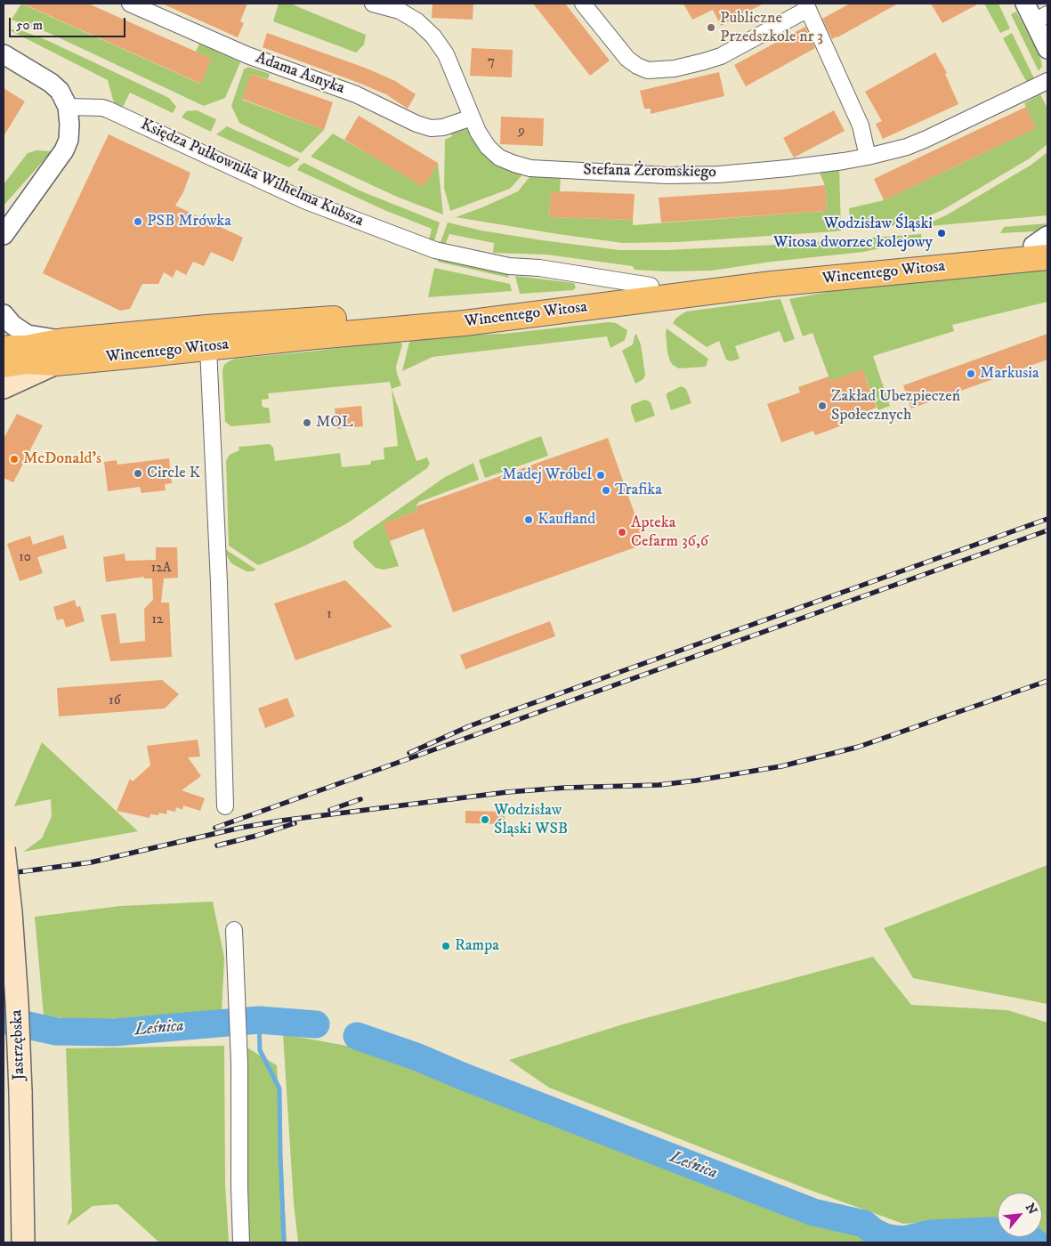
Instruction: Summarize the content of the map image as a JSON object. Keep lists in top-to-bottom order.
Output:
{
  "streets": {
    "main road": ["Wincentego Witosa", "Jastrzębska"],
    "street": ["Adama Asnyka", "Stefana Żeromskiego", "Księdza Pułkownika Wilhelma Kubsza"]
  },
  "crossings": [
    ["Adama Asnyka", "Stefana Żeromskiego"],
    ["Księdza Pułkownika Wilhelma Kubsza", "Wincentego Witosa"]
  ],
  "water": ["Leśnica"],
  "places": [
    "Publiczne Przedszkole nr 3",
    "PSB Mrówka",
    "Wodzisław Śląski Witosa dworzec kolejowy",
    "Markusia",
    "Zakład Ubezpieczeń Społecznych",
    "MOL",
    "McDonald's",
    "Circle K",
    "Madej Wróbel",
    "Trafika",
    "Kaufland",
    "Apteka Cefarm 36,6",
    "Wodzisław Śląski WSB",
    "Rampa"
  ],
  "house_numbers": [
    "7",
    "9",
    "10",
    "12A",
    "1",
    "12",
    "16"
  ],
  "scale_bar": "50 m",
  "north": "top right"
}
